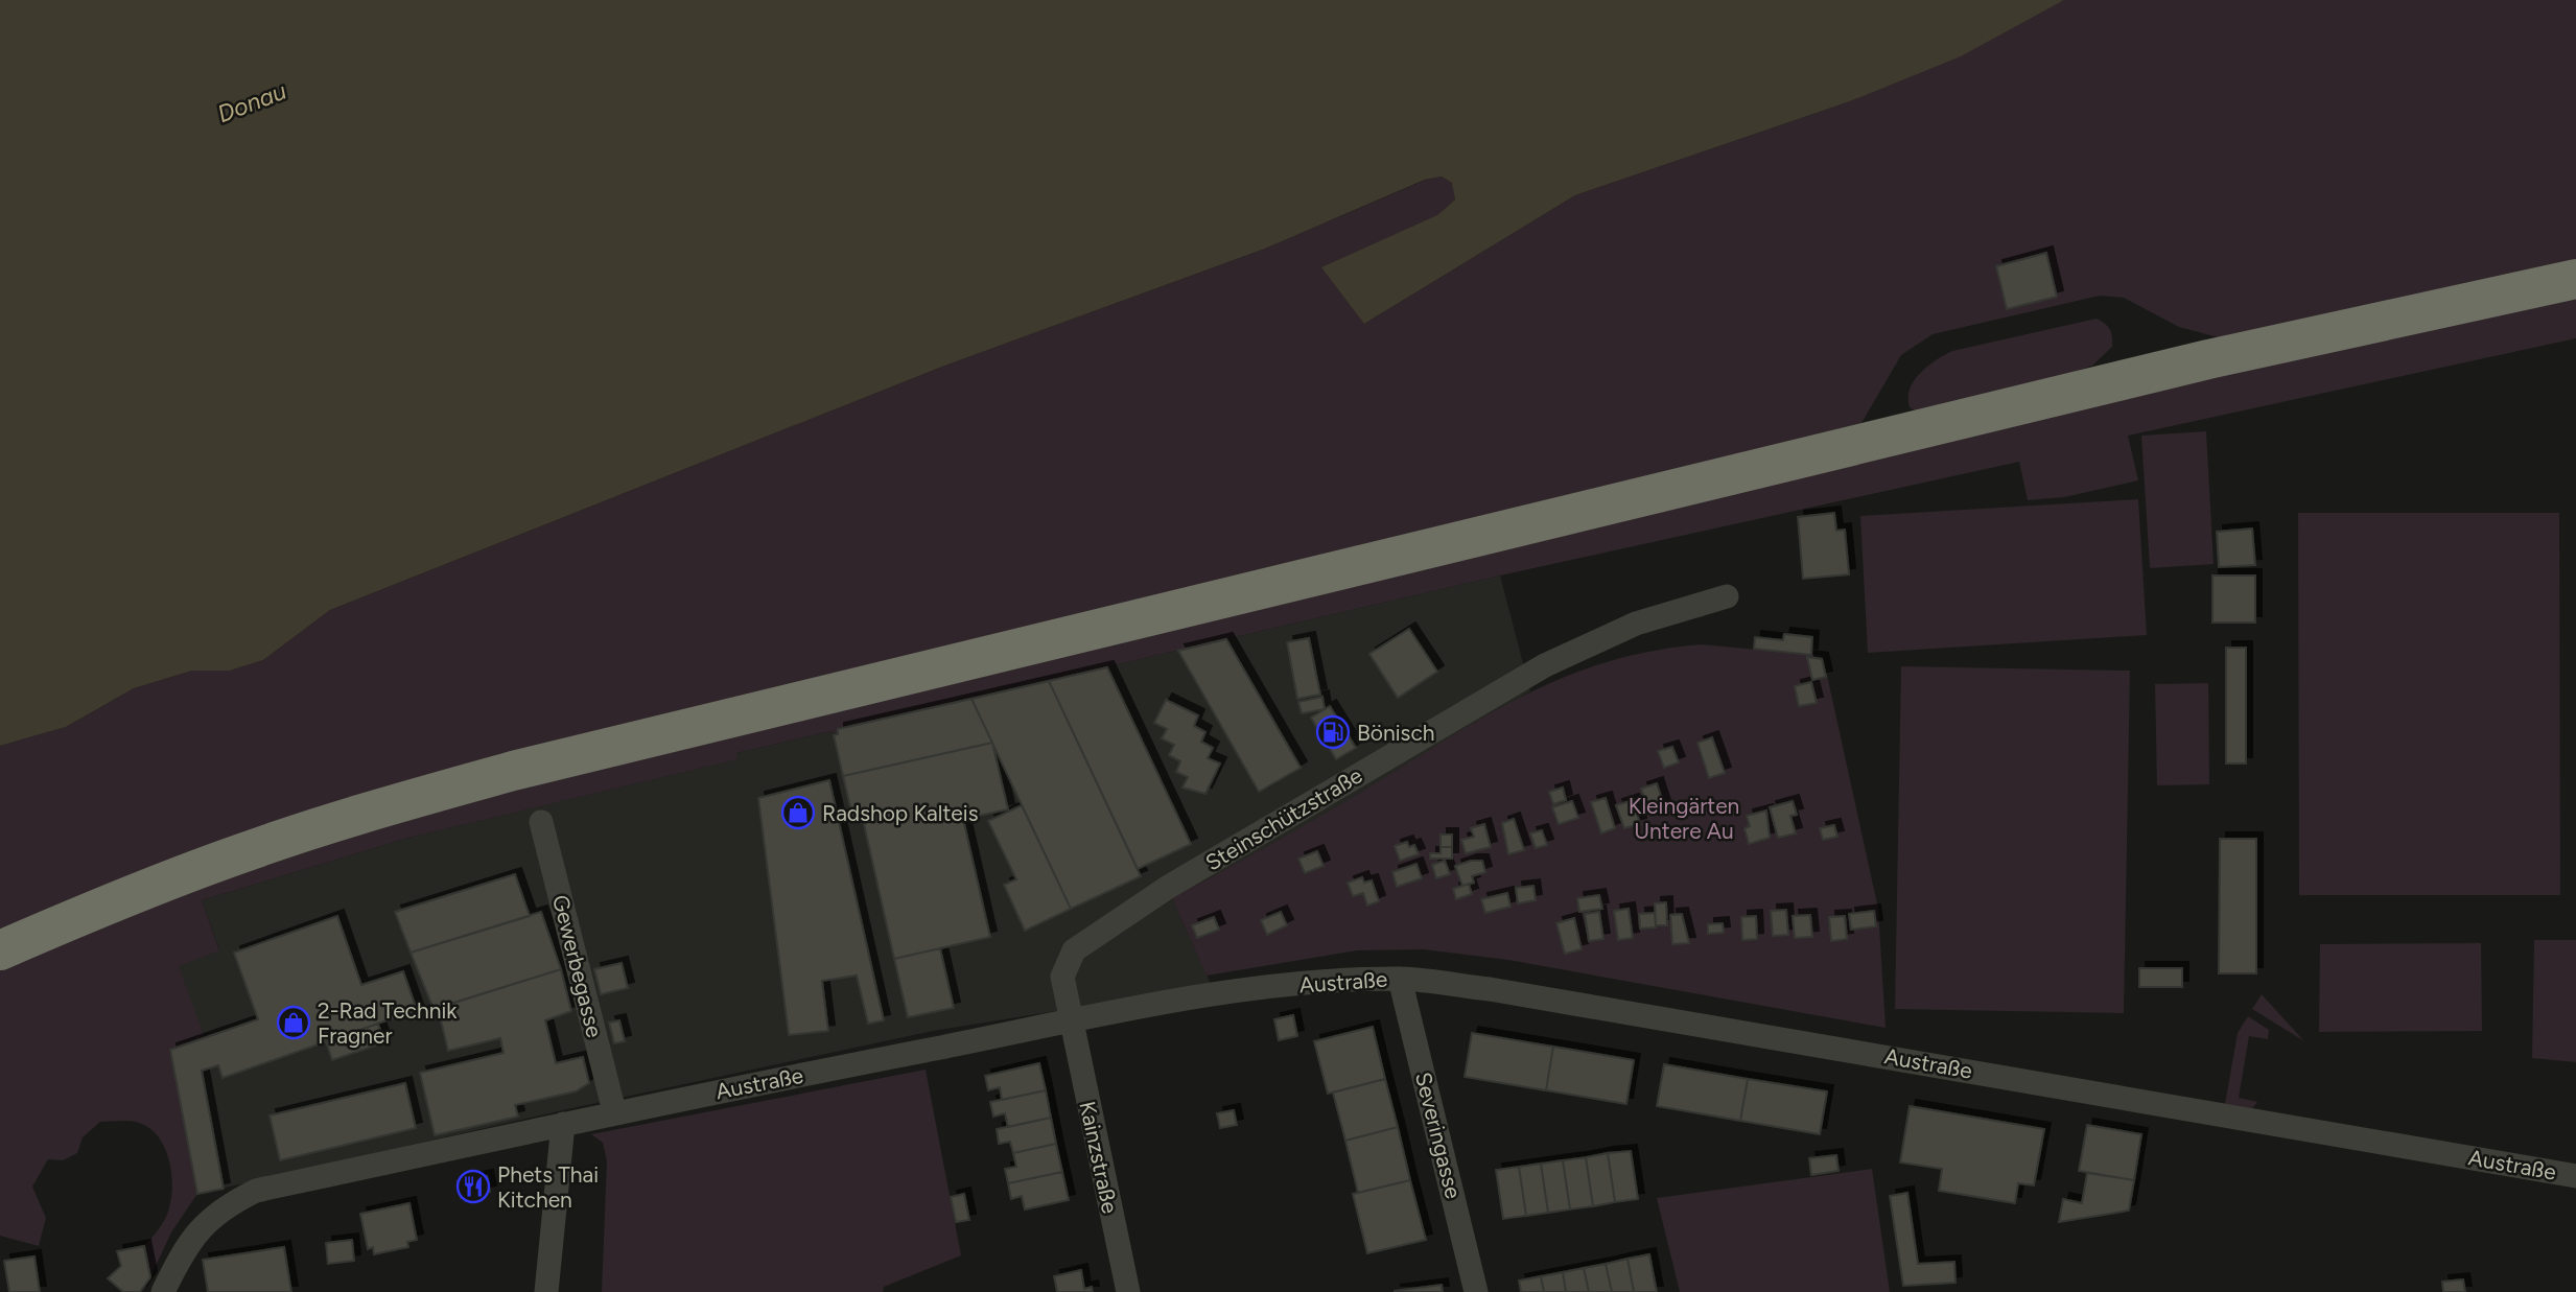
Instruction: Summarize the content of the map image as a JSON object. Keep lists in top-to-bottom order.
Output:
{
  "streets": {
    "street": [
      "Steinschützstraße",
      "Gewerbegasse",
      "Austraße",
      "Severingasse",
      "Kainzstraße"
    ]
  },
  "crossings": [
    ["Steinschützstraße", "Austraße"],
    ["Steinschützstraße", "Kainzstraße"],
    ["Gewerbegasse", "Austraße"],
    ["Austraße", "Severingasse"],
    ["Austraße", "Kainzstraße"]
  ],
  "water": ["Donau"],
  "parks": ["Kleingärten Untere Au"],
  "places": {
    "fuel station": ["Bönisch"],
    "shop": ["Radshop Kalteis", "2-Rad Technik Fragner"],
    "restaurant": ["Phets Thai Kitchen"]
  }
}
